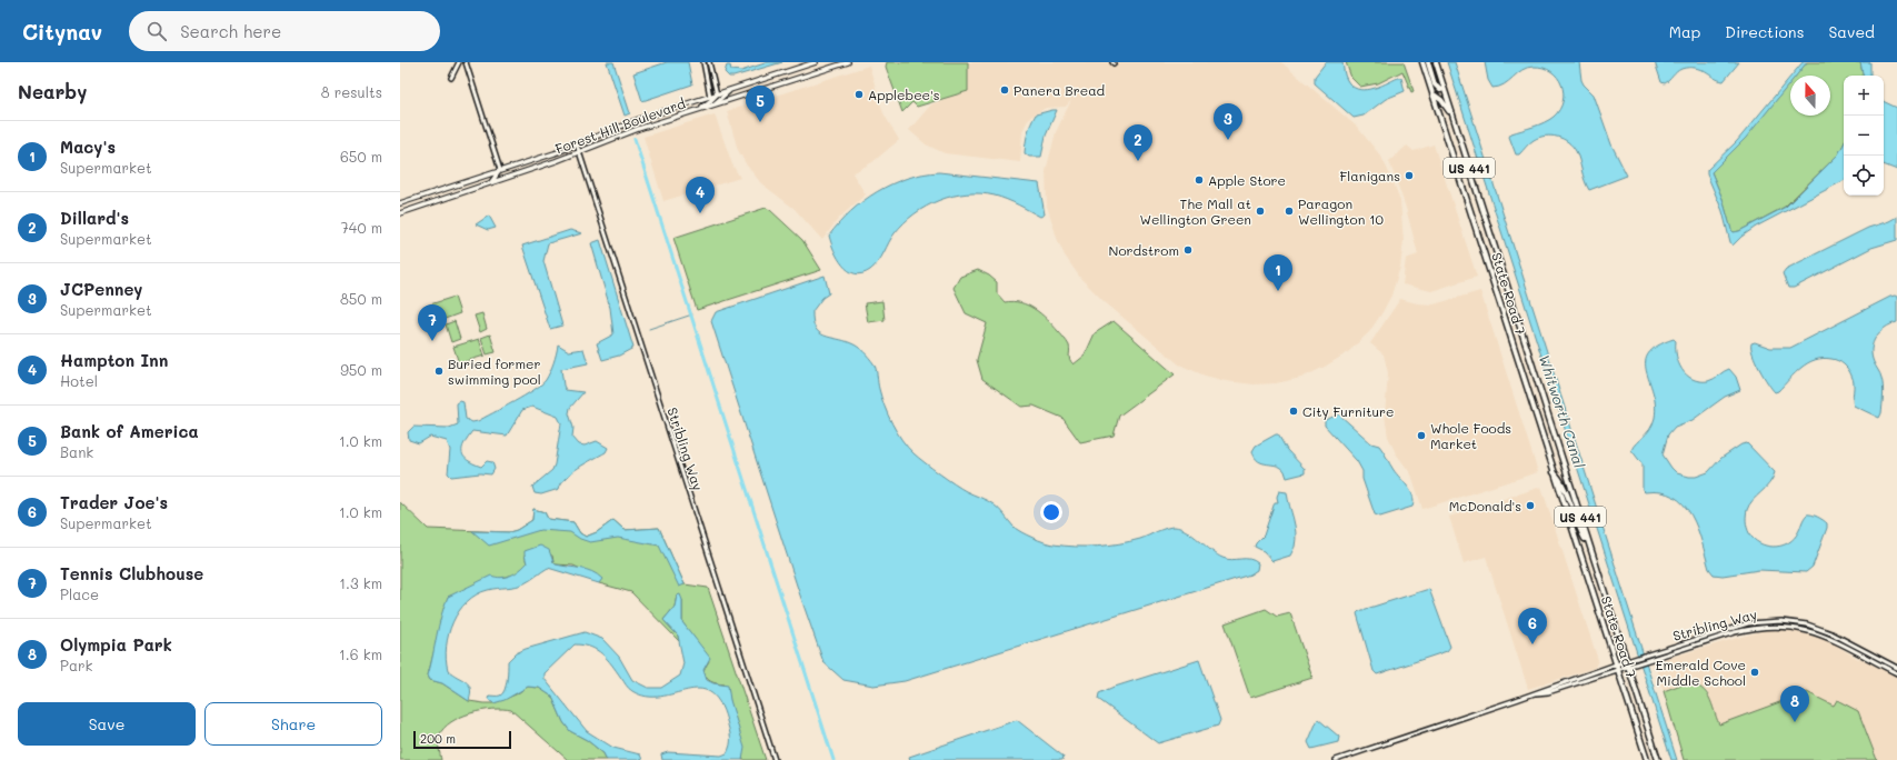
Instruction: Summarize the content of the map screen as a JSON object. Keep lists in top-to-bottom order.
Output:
{
  "streets": {
    "main road": ["Forest Hill Boulevard", "US 441", "State Road 7"],
    "street": ["Stribling Way"]
  },
  "crossings": [
    ["Forest Hill Boulevard", "Stribling Way"],
    ["State Road 7", "Stribling Way"]
  ],
  "water": ["Whitworth Canal"],
  "places": [
    "Panera Bread",
    "Applebee's",
    "Flanigans",
    "Apple Store",
    "The Mall at Wellington Green",
    "Paragon Wellington 10",
    "Nordstrom",
    "Buried former swimming pool",
    "City Furniture",
    "Whole Foods Market",
    "McDonald's",
    "Emerald Cove Middle School"
  ],
  "scale_bar": "200 m",
  "north": "top",
  "page": {
    "header": "Citynav",
    "search": "Search here",
    "nav": ["Map", "Directions", "Saved"],
    "heading": ["Nearby", "8 results"],
    "map_buttons": ["+", "−"],
    "pins": [
      "5",
      "3",
      "2",
      "4",
      "1",
      "7",
      "6",
      "8"
    ],
    "list": [
      {
        "mark": "1",
        "name": "Macy's",
        "note": "Supermarket",
        "value": "650 m"
      },
      {
        "mark": "2",
        "name": "Dillard's",
        "note": "Supermarket",
        "value": "740 m"
      },
      {
        "mark": "3",
        "name": "JCPenney",
        "note": "Supermarket",
        "value": "850 m"
      },
      {
        "mark": "4",
        "name": "Hampton Inn",
        "note": "Hotel",
        "value": "950 m"
      },
      {
        "mark": "5",
        "name": "Bank of America",
        "note": "Bank",
        "value": "1.0 km"
      },
      {
        "mark": "6",
        "name": "Trader Joe's",
        "note": "Supermarket",
        "value": "1.0 km"
      },
      {
        "mark": "7",
        "name": "Tennis Clubhouse",
        "note": "Place",
        "value": "1.3 km"
      },
      {
        "mark": "8",
        "name": "Olympia Park",
        "note": "Park",
        "value": "1.6 km"
      }
    ],
    "buttons": ["Save", "Share"],
    "scale": "200 m"
  }
}
